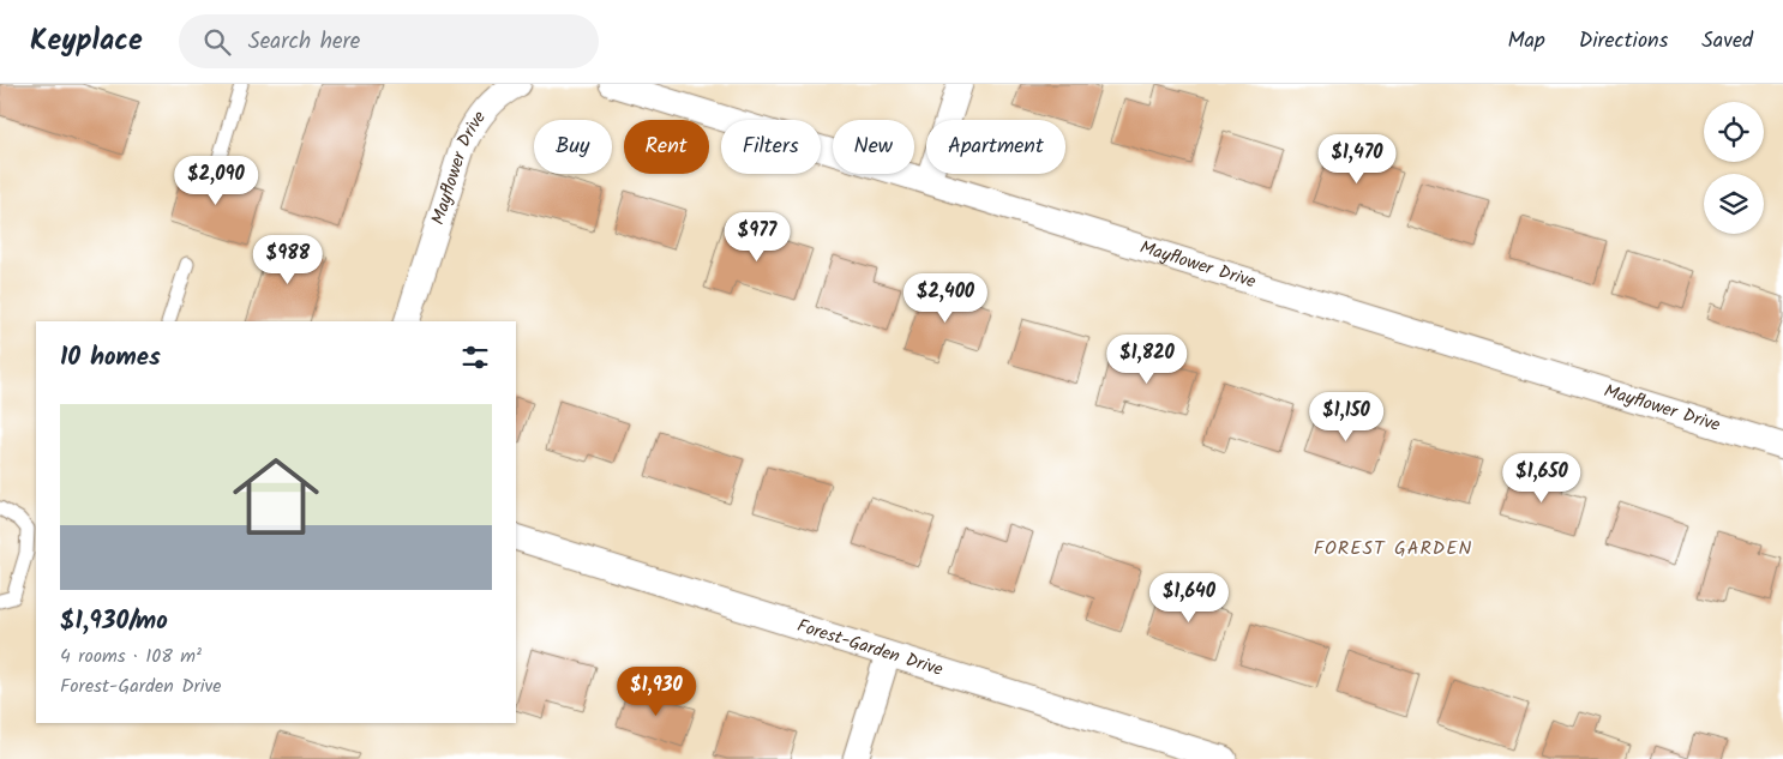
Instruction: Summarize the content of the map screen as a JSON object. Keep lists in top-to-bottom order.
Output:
{
  "streets": {
    "street": ["Mayflower Drive", "Forest-Garden Drive"]
  },
  "districts": ["FOREST GARDEN"],
  "page": {
    "header": "Keyplace",
    "search": "Search here",
    "nav": ["Map", "Directions", "Saved"],
    "chip": [
      "Buy",
      "Rent",
      "Filters",
      "New",
      "Apartment"
    ],
    "price": [
      "$1,470",
      "$2,090",
      "$977",
      "$988",
      "$2,400",
      "$1,820",
      "$1,150",
      "$1,650",
      "$1,640",
      "$1,930"
    ],
    "heading": "10 homes",
    "list": [
      {
        "name": "$1,930/mo",
        "note": "4 rooms · 108 m² · Forest-Garden Drive"
      }
    ]
  }
}
